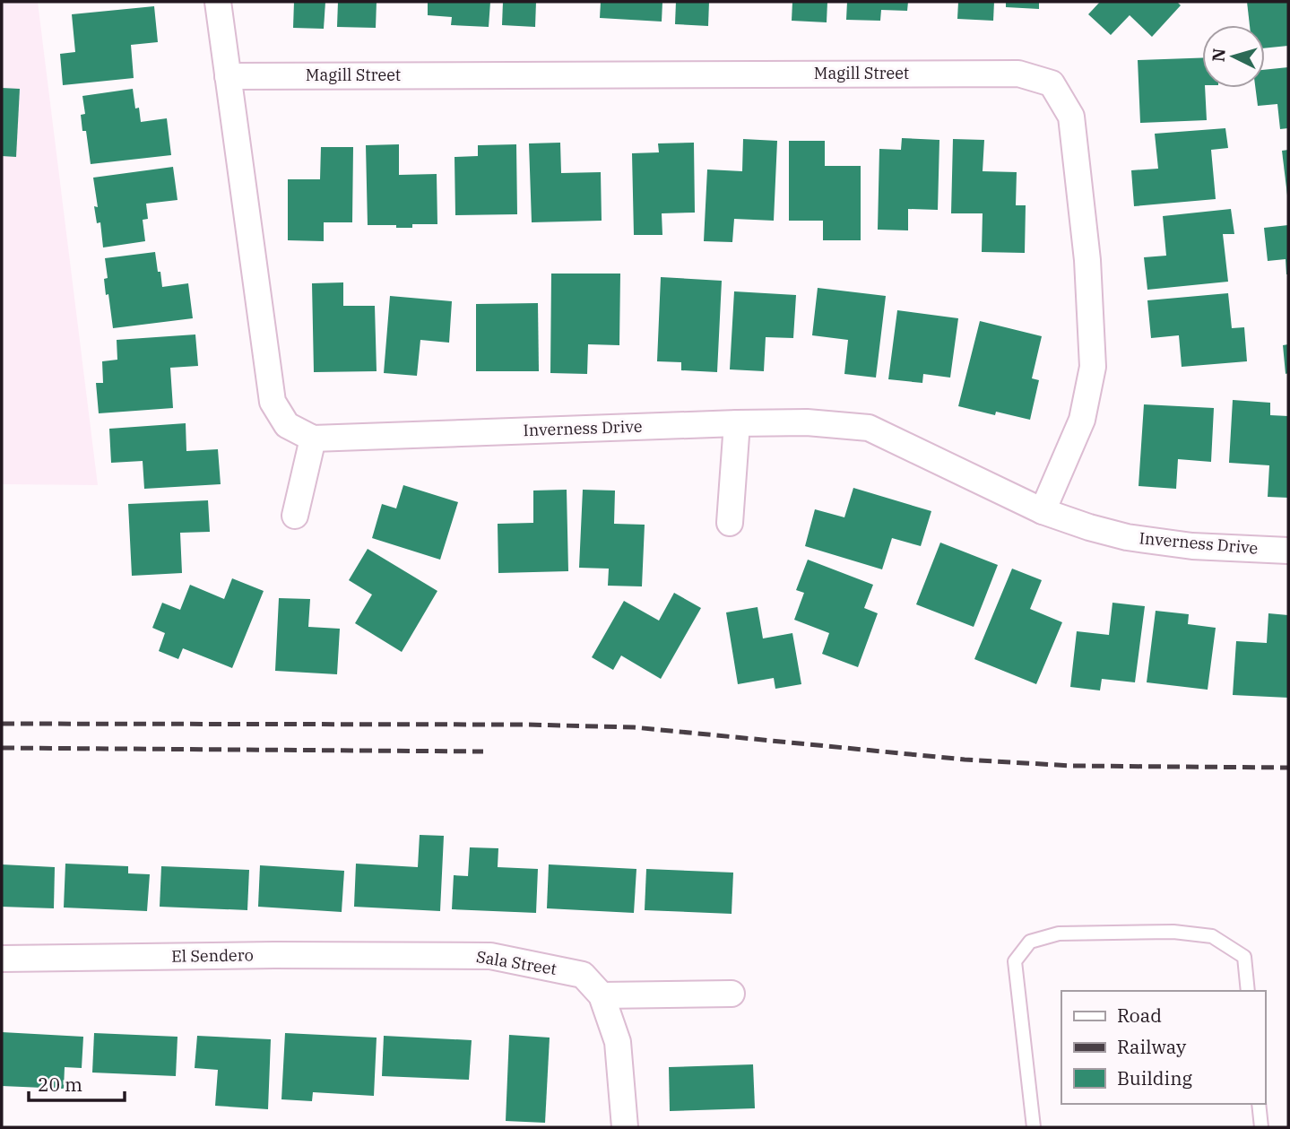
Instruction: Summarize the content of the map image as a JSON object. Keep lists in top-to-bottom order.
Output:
{
  "streets": {
    "street": [
      "Magill Street",
      "Inverness Drive",
      "El Sendero",
      "Sala Street"
    ]
  },
  "crossings": [
    ["Magill Street", "Inverness Drive"],
    ["El Sendero", "Sala Street"]
  ],
  "legend": ["Road", "Railway", "Building"],
  "scale_bar": "20 m",
  "north": "left"
}
